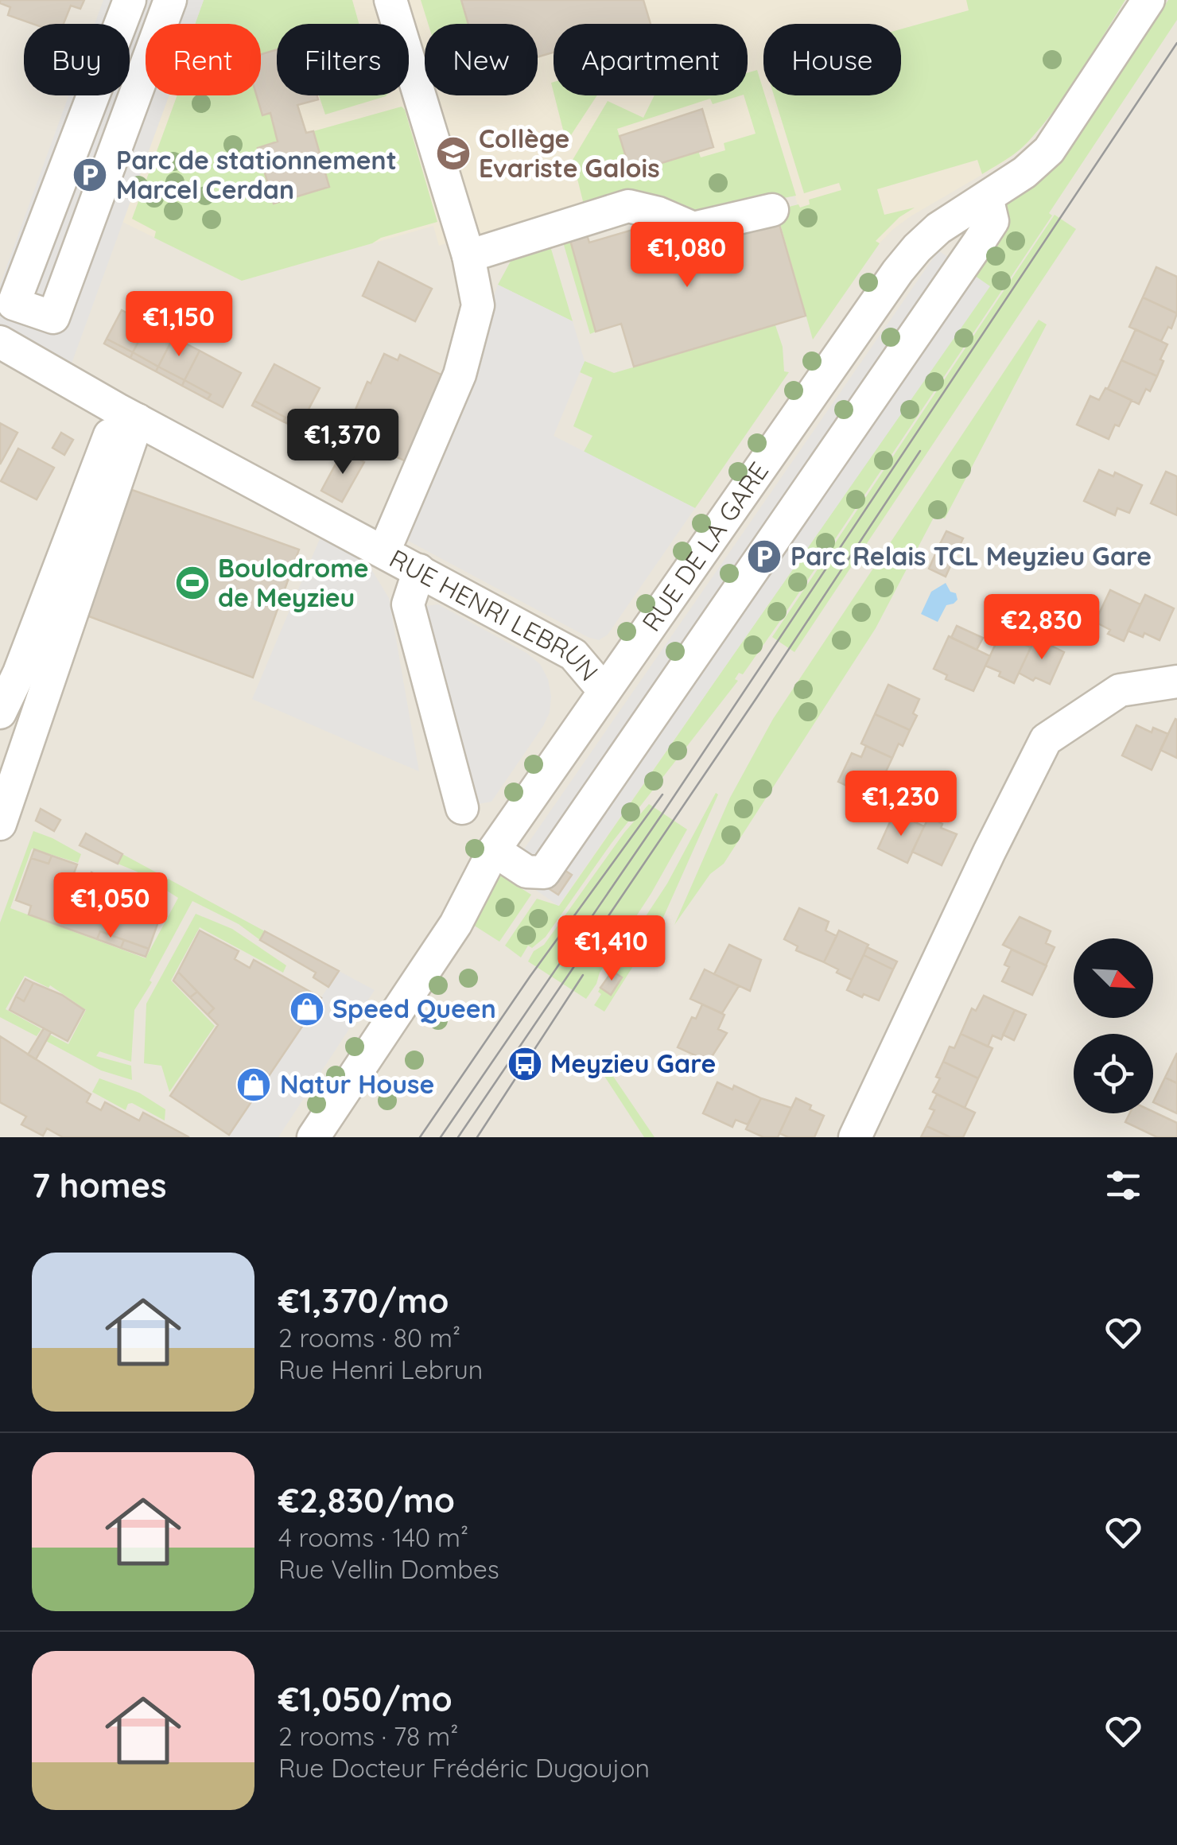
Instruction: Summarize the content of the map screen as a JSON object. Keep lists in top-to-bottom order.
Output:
{
  "streets": {
    "street": ["RUE DE LA GARE", "RUE HENRI LEBRUN"]
  },
  "crossings": [
    ["RUE DE LA GARE", "RUE HENRI LEBRUN"]
  ],
  "places": {
    "school or university": ["Collège Evariste Galois"],
    "parking": ["Parc de stationnement Marcel Cerdan", "Parc Relais TCL Meyzieu Gare"],
    "sports": ["Boulodrome de Meyzieu"],
    "shop": ["Speed Queen", "Natur House"],
    "bus stop": ["Meyzieu Gare"]
  },
  "north": "bottom right",
  "page": {
    "chip": [
      "Buy",
      "Rent",
      "Filters",
      "New",
      "Apartment",
      "House"
    ],
    "price": [
      "€1,080",
      "€1,150",
      "€1,370",
      "€2,830",
      "€1,230",
      "€1,050",
      "€1,410"
    ],
    "heading": "7 homes",
    "list": [
      {
        "name": "€1,370/mo",
        "note": "2 rooms · 80 m² · Rue Henri Lebrun"
      },
      {
        "name": "€2,830/mo",
        "note": "4 rooms · 140 m² · Rue Vellin Dombes"
      },
      {
        "name": "€1,050/mo",
        "note": "2 rooms · 78 m² · Rue Docteur Frédéric Dugoujon"
      }
    ]
  }
}
